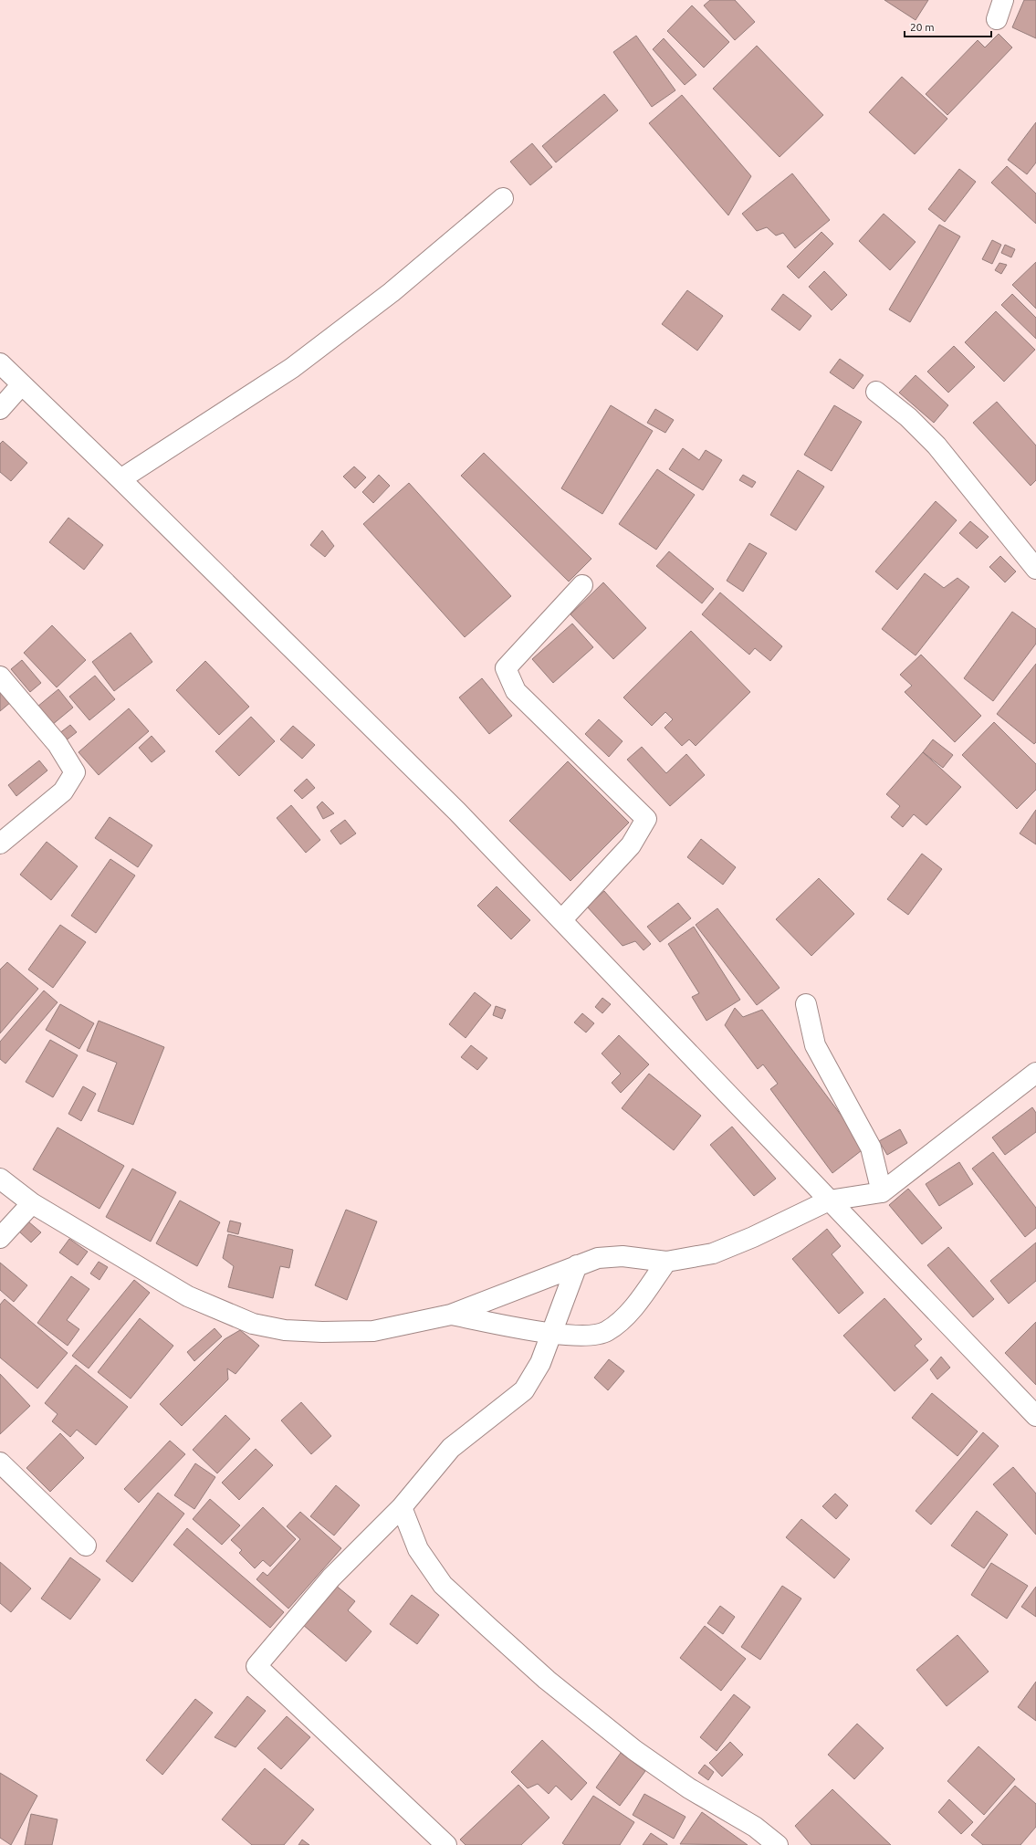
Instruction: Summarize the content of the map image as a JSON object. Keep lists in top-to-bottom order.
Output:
{
  "scale_bar": "20 m"
}
